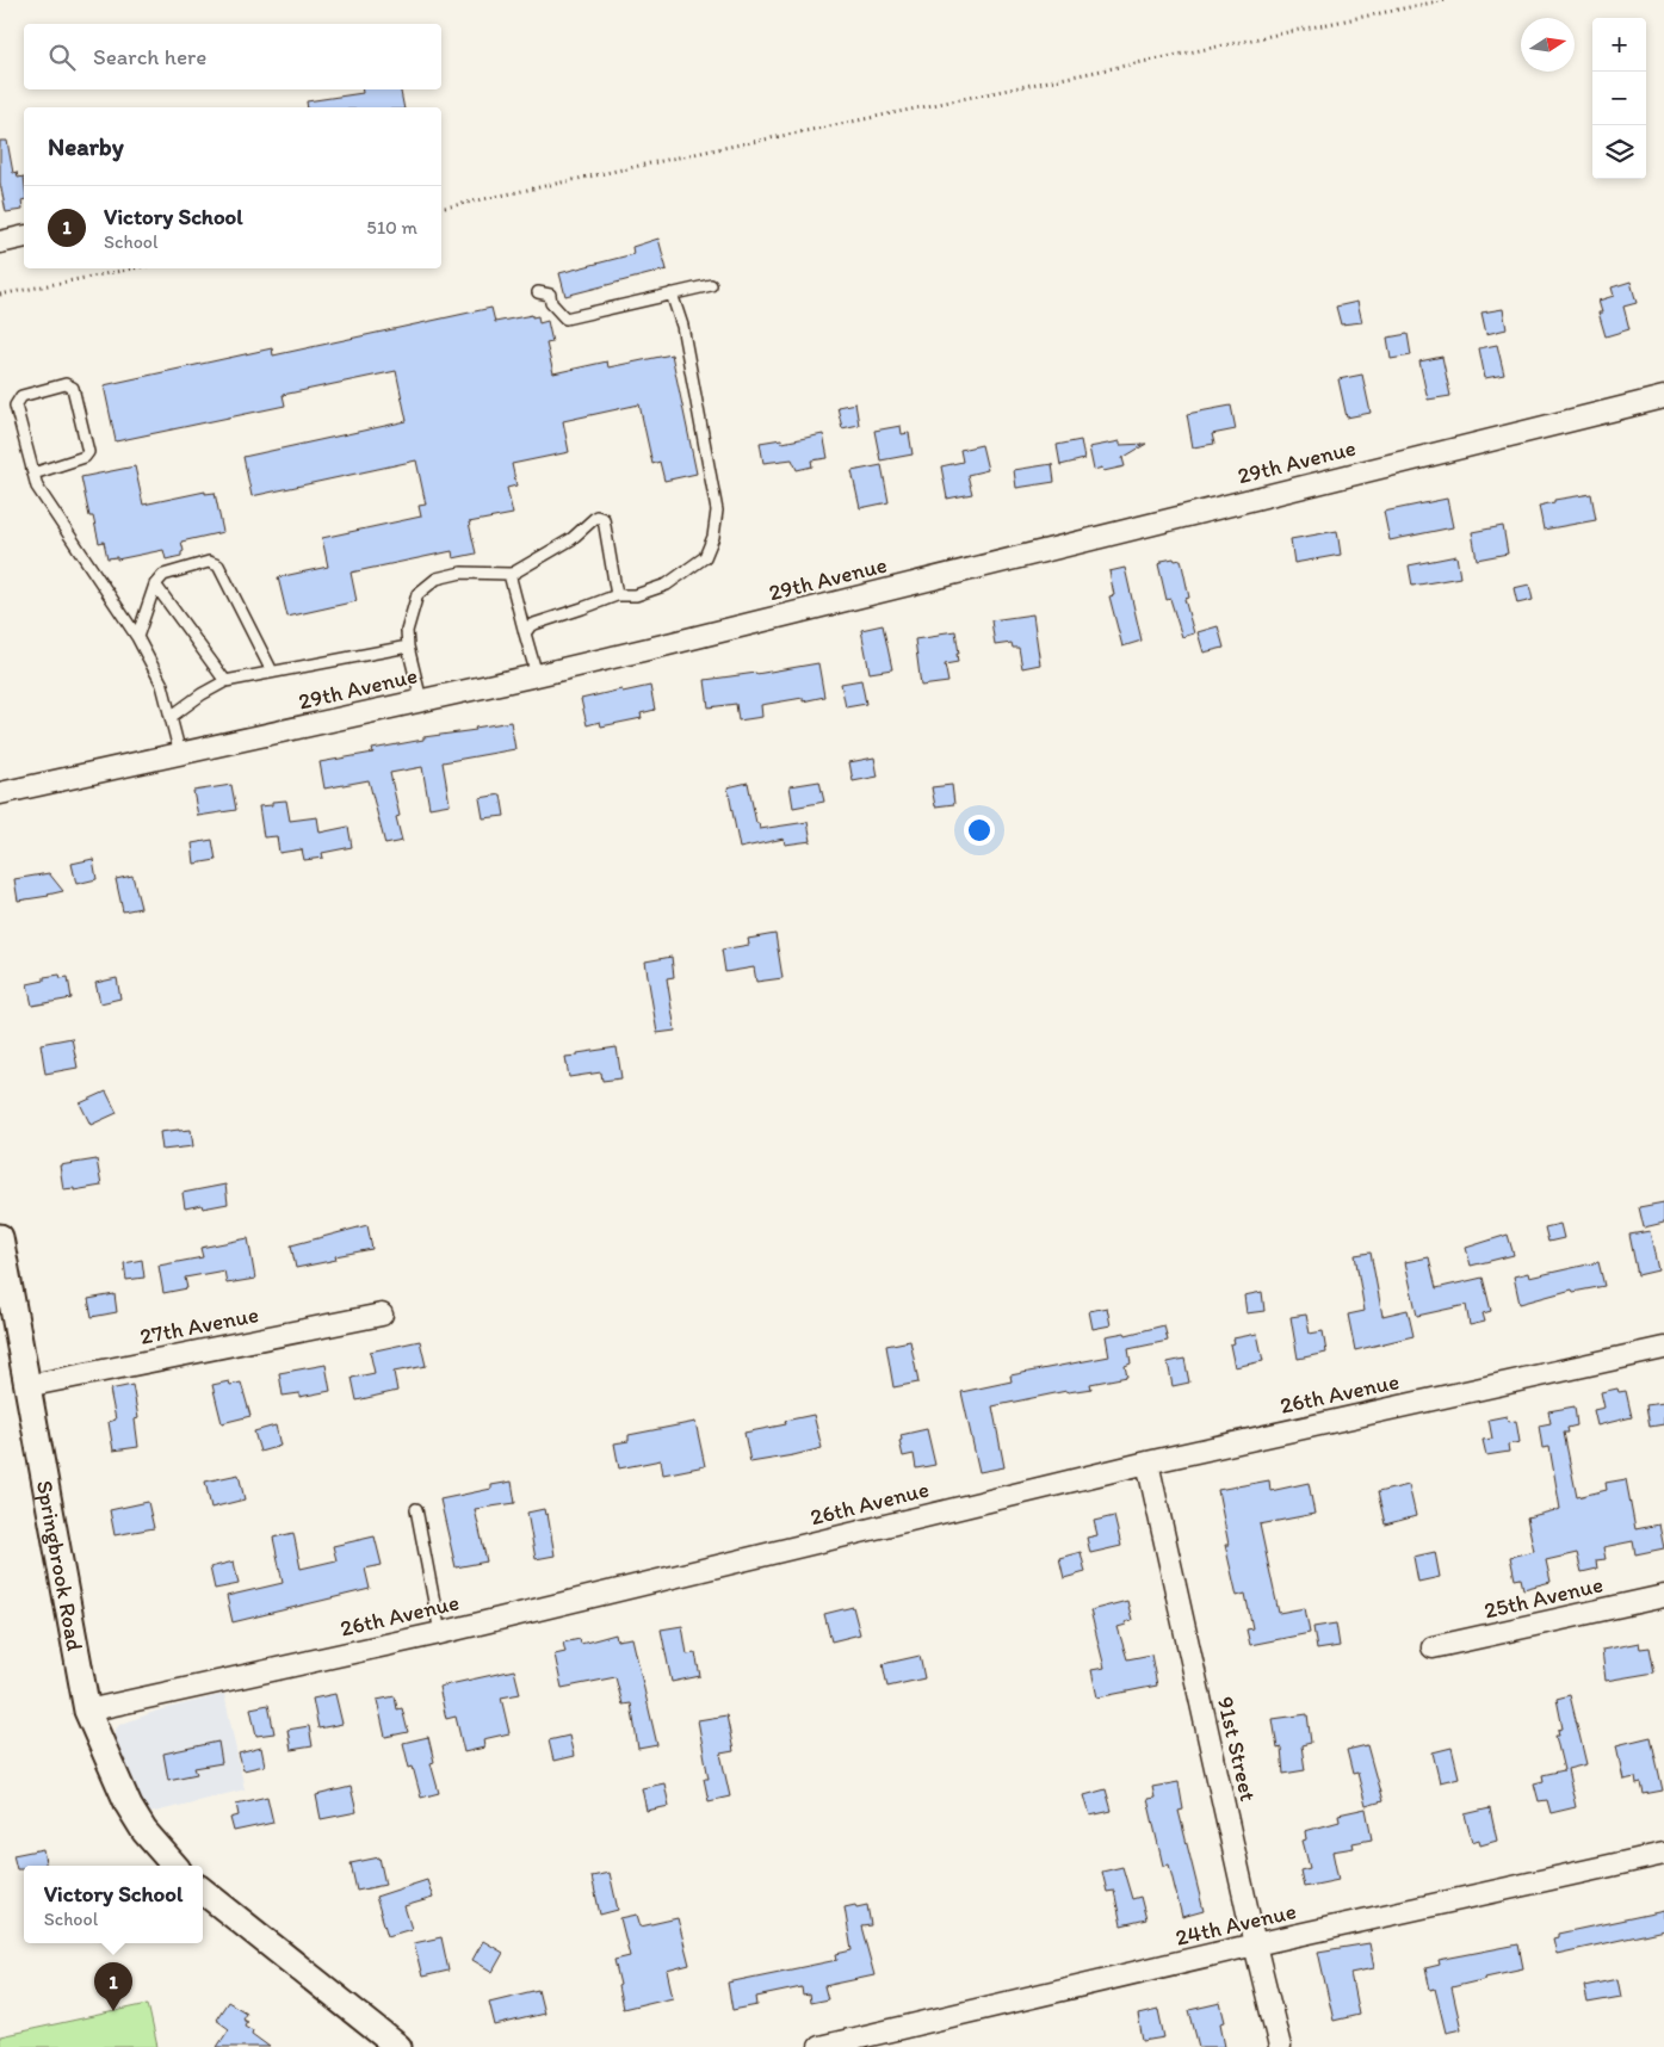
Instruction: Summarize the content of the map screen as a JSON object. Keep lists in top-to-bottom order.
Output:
{
  "streets": {
    "street": [
      "29th Avenue",
      "27th Avenue",
      "26th Avenue",
      "Springbrook Road",
      "25th Avenue",
      "91st Street",
      "24th Avenue"
    ]
  },
  "crossings": [
    ["27th Avenue", "Springbrook Road"],
    ["26th Avenue", "Springbrook Road"],
    ["26th Avenue", "91st Street"],
    ["91st Street", "24th Avenue"]
  ],
  "north": "right",
  "page": {
    "map_buttons": ["+", "−"],
    "search": "Search here",
    "heading": "Nearby",
    "list": [
      {
        "mark": "1",
        "name": "Victory School",
        "note": "School",
        "value": "510 m"
      }
    ],
    "popup": ["Victory School", "School"],
    "pins": "1"
  }
}
